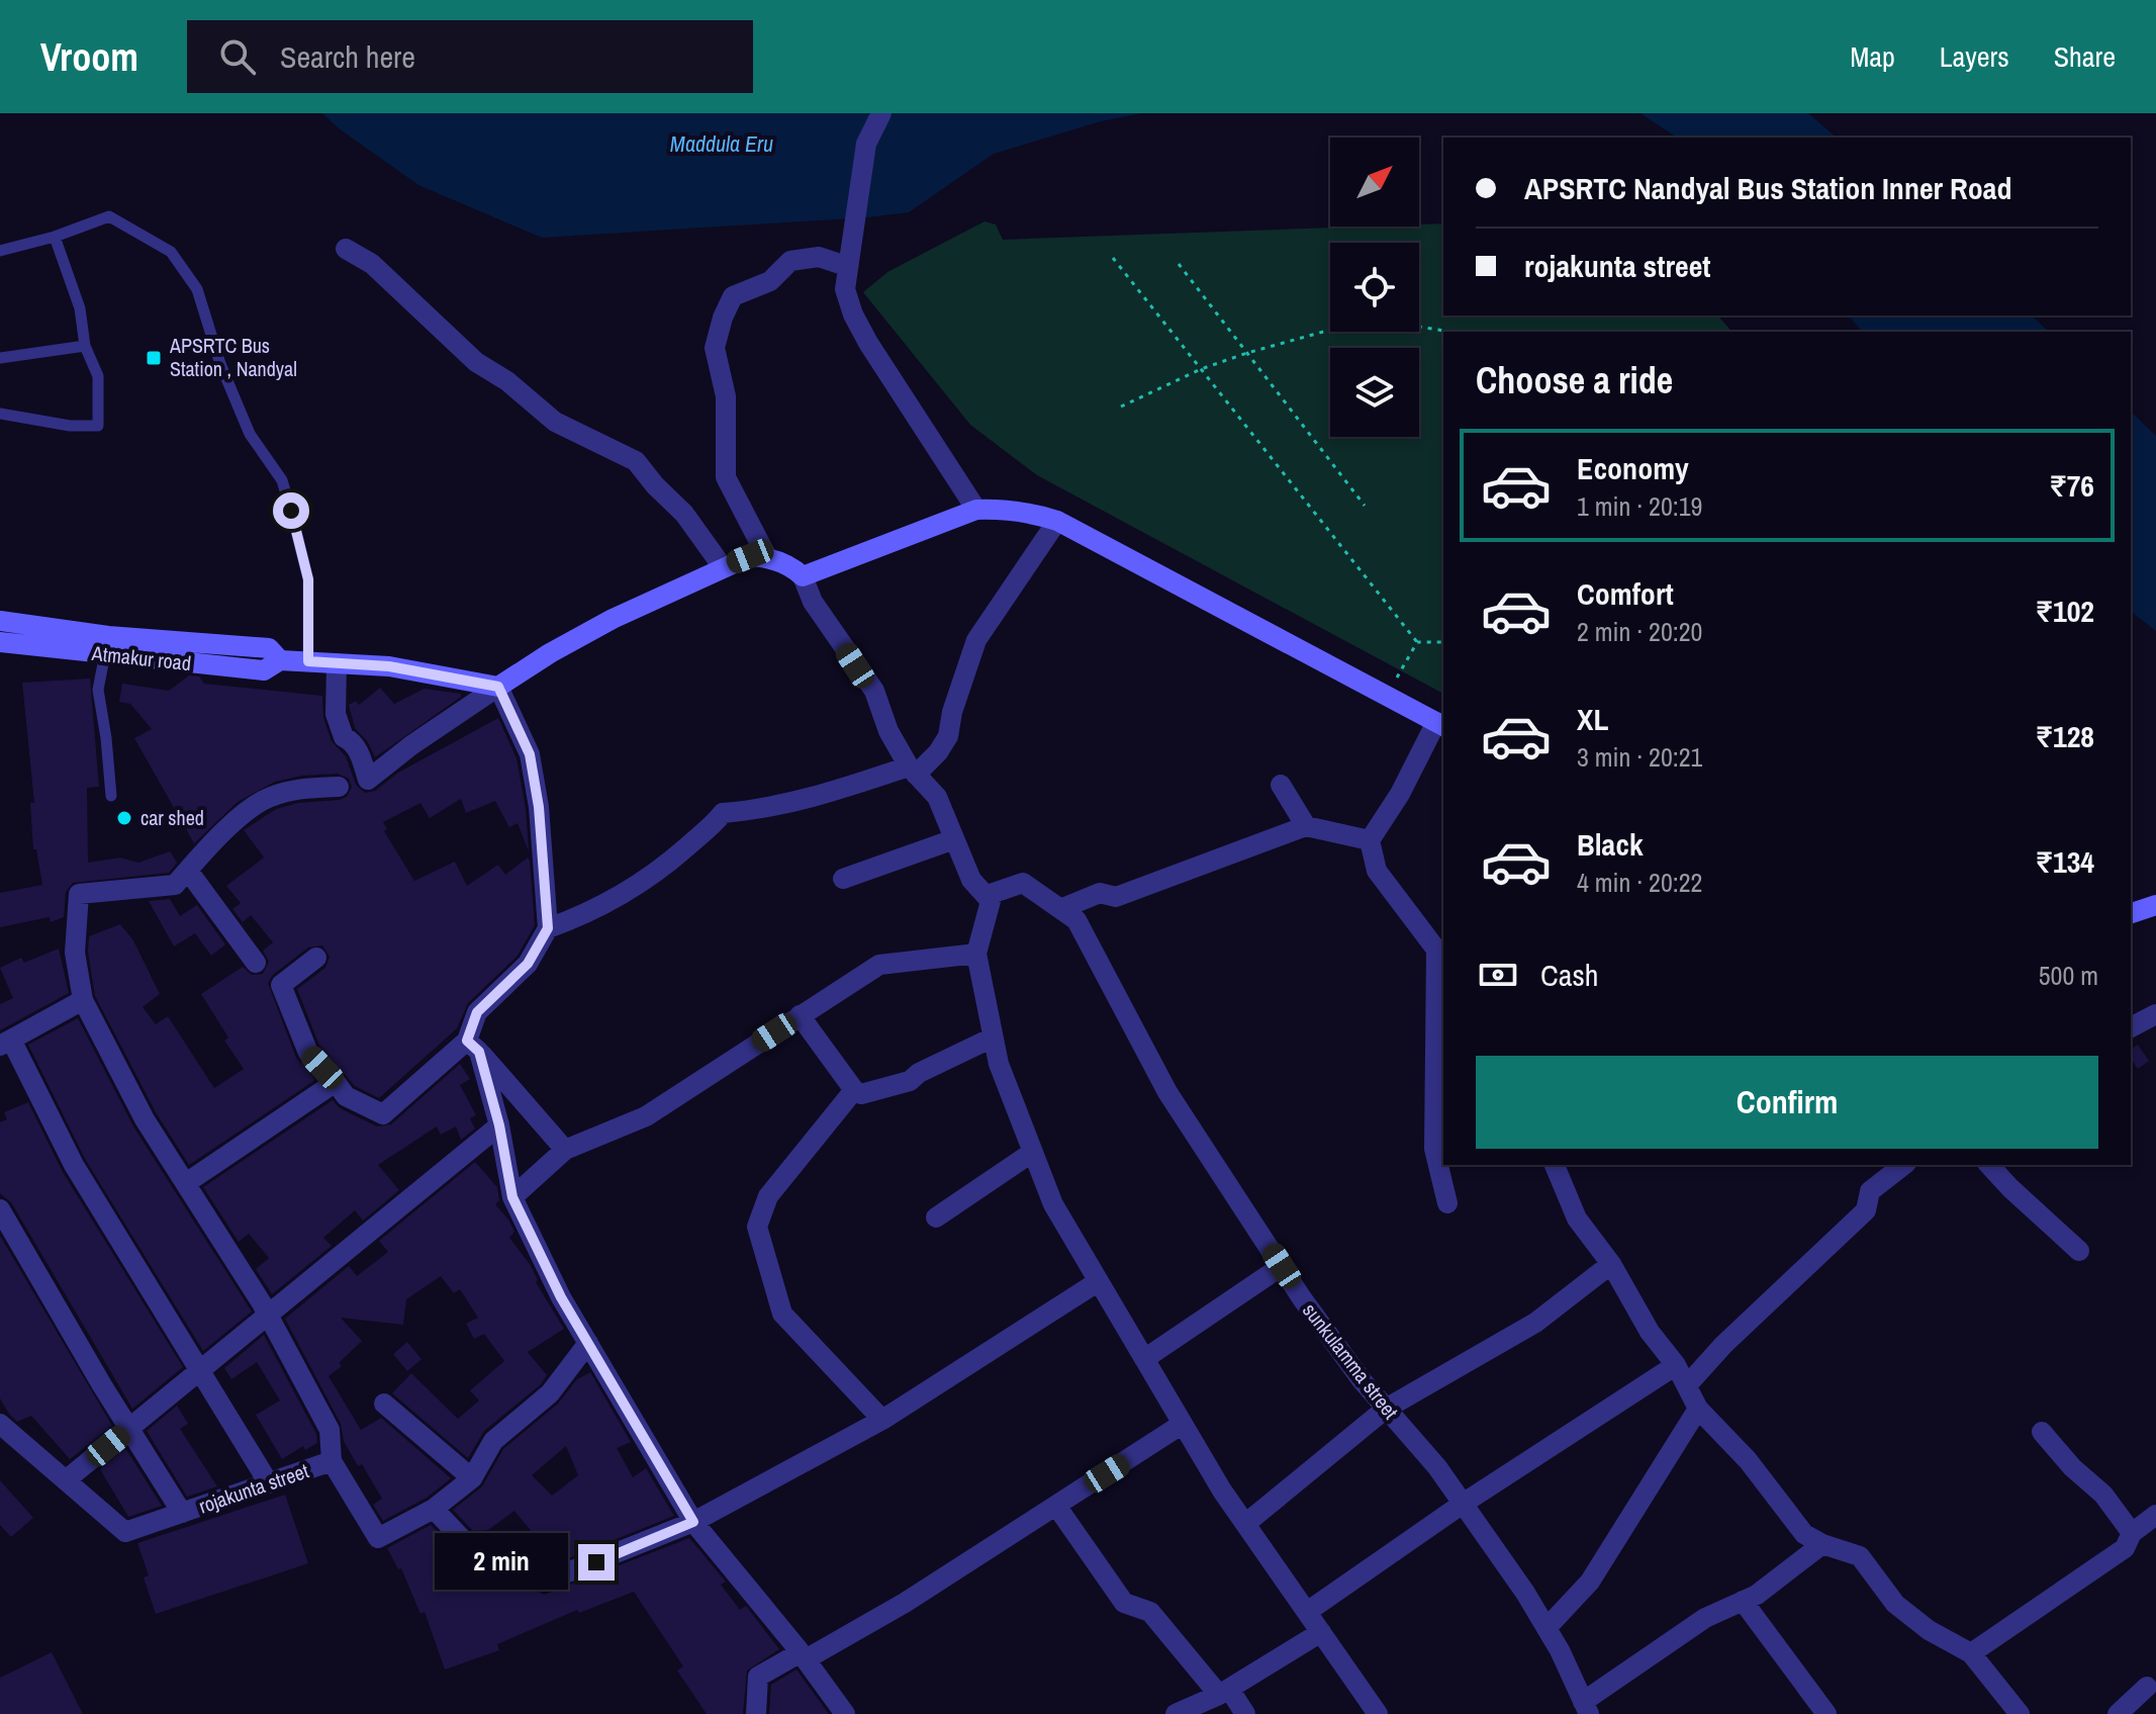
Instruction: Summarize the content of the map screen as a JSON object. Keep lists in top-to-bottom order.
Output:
{
  "streets": {
    "main road": ["Atmakur road"],
    "street": ["sunkulamma street", "rojakunta street"]
  },
  "water": ["Maddula Eru"],
  "places": {
    "transit": ["APSRTC Bus Station , Nandyal"],
    "other": ["car shed"]
  },
  "north": "top right",
  "page": {
    "header": "Vroom",
    "search": "Search here",
    "nav": ["Map", "Layers", "Share"],
    "banner": ["APSRTC Nandyal Bus Station Inner Road", "rojakunta street"],
    "heading": "Choose a ride",
    "list": [
      {
        "name": "Economy",
        "note": "1 min · 20:19",
        "value": "₹76"
      },
      {
        "name": "Comfort",
        "note": "2 min · 20:20",
        "value": "₹102"
      },
      {
        "name": "XL",
        "note": "3 min · 20:21",
        "value": "₹128"
      },
      {
        "name": "Black",
        "note": "4 min · 20:22",
        "value": "₹134"
      }
    ],
    "pay": ["Cash", "500 m"],
    "buttons": "Confirm",
    "bubble": "2 min"
  }
}
